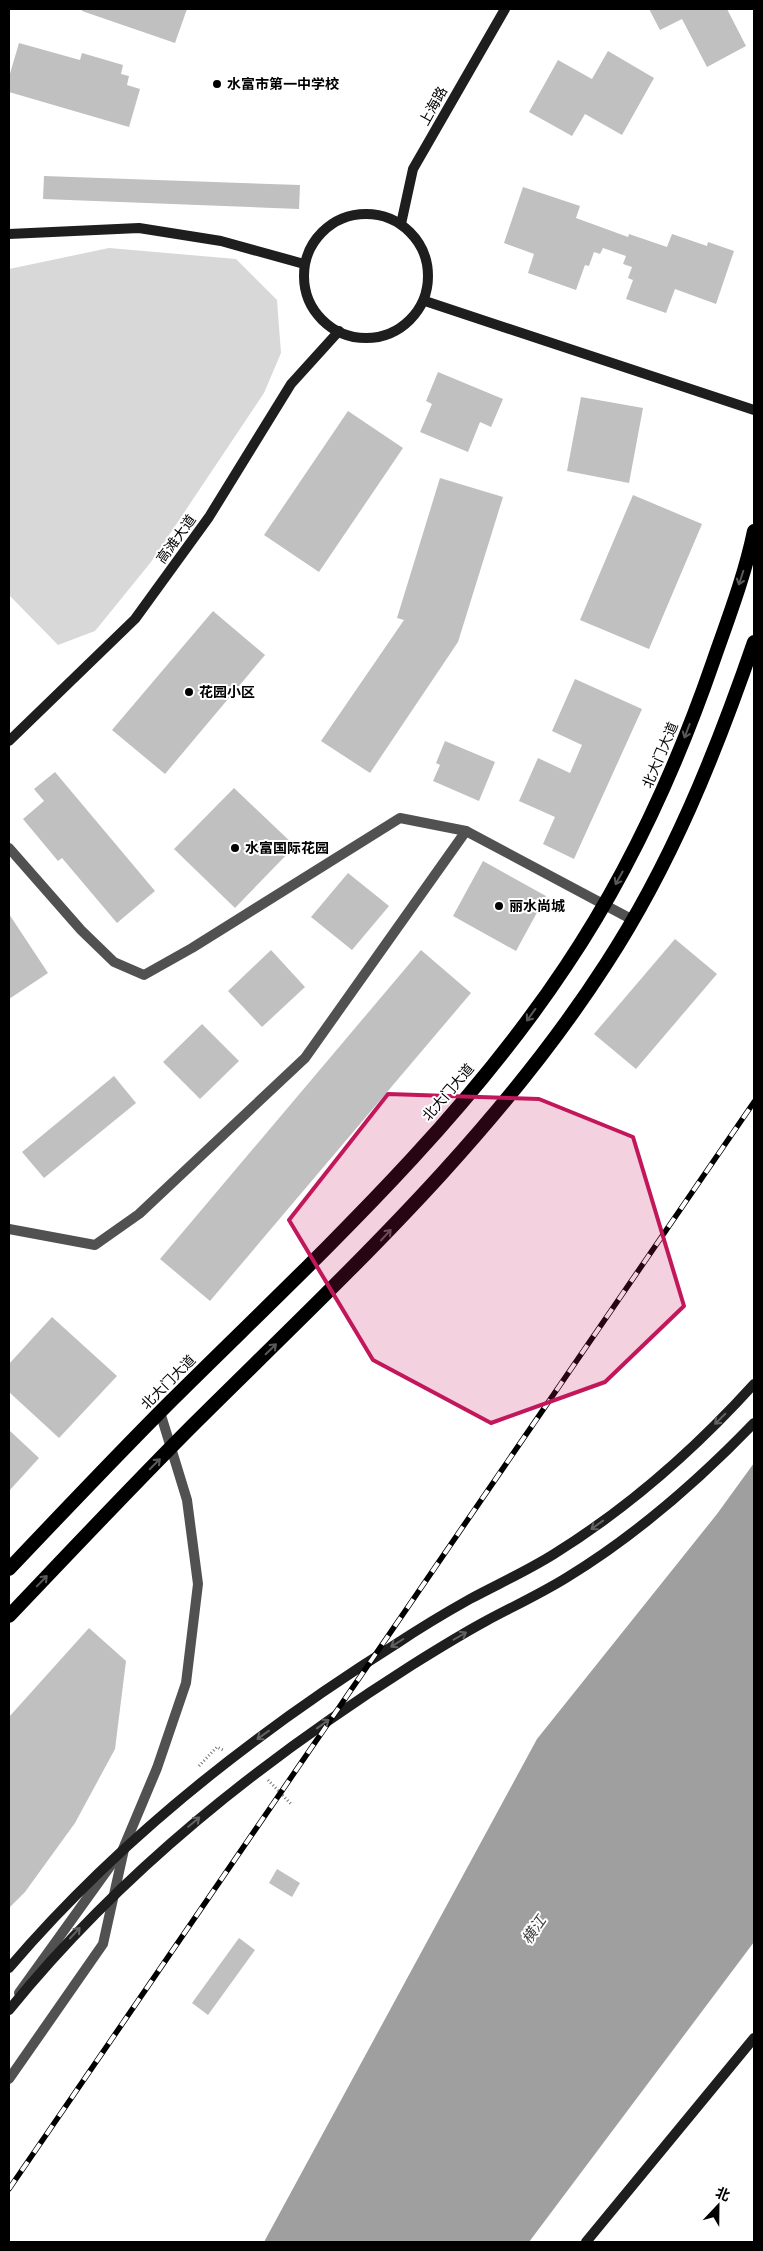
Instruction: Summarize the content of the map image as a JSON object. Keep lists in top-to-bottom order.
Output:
{
  "streets": {
    "highway": ["北大门大道"],
    "main road": ["上海路", "高滩大道"]
  },
  "crossings": [
    ["上海路", "高滩大道"]
  ],
  "water": ["横江"],
  "places": [
    "水富市第一中学校",
    "花园小区",
    "水富国际花园",
    "丽水尚城"
  ],
  "north": "top"
}
